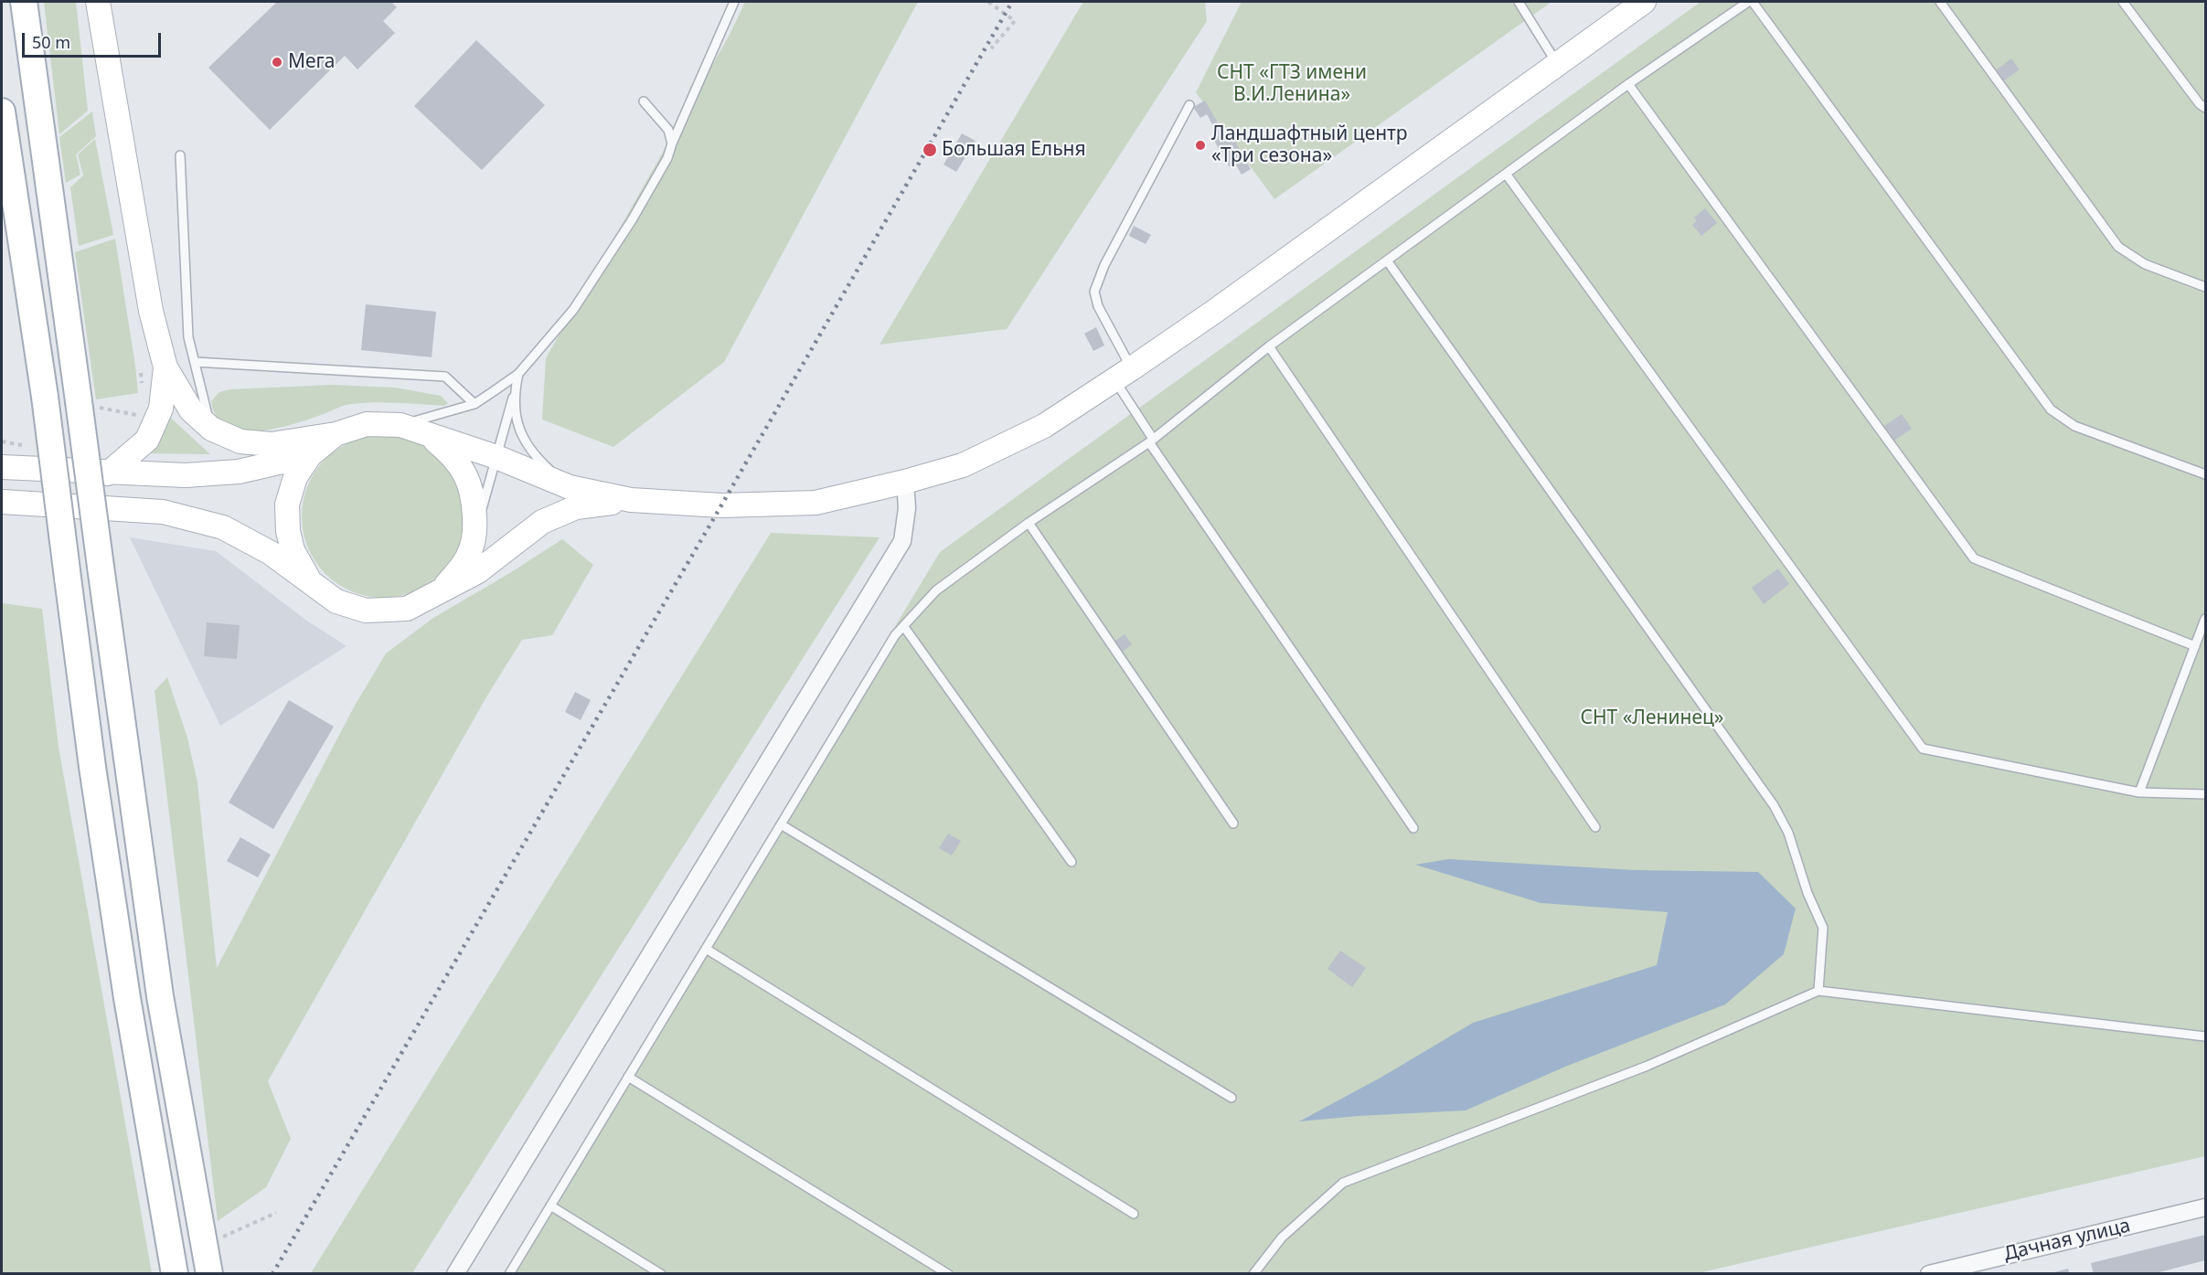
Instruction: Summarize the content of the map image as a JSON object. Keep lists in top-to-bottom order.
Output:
{
  "streets": {
    "street": ["Дачная улица"]
  },
  "parks": ["СНТ «ГТЗ имени В.И.Ленина»", "СНТ «Ленинец»"],
  "places": ["Мега", "Ландшафтный центр «Три сезона»", "Большая Ельня"],
  "scale_bar": "50 m"
}
